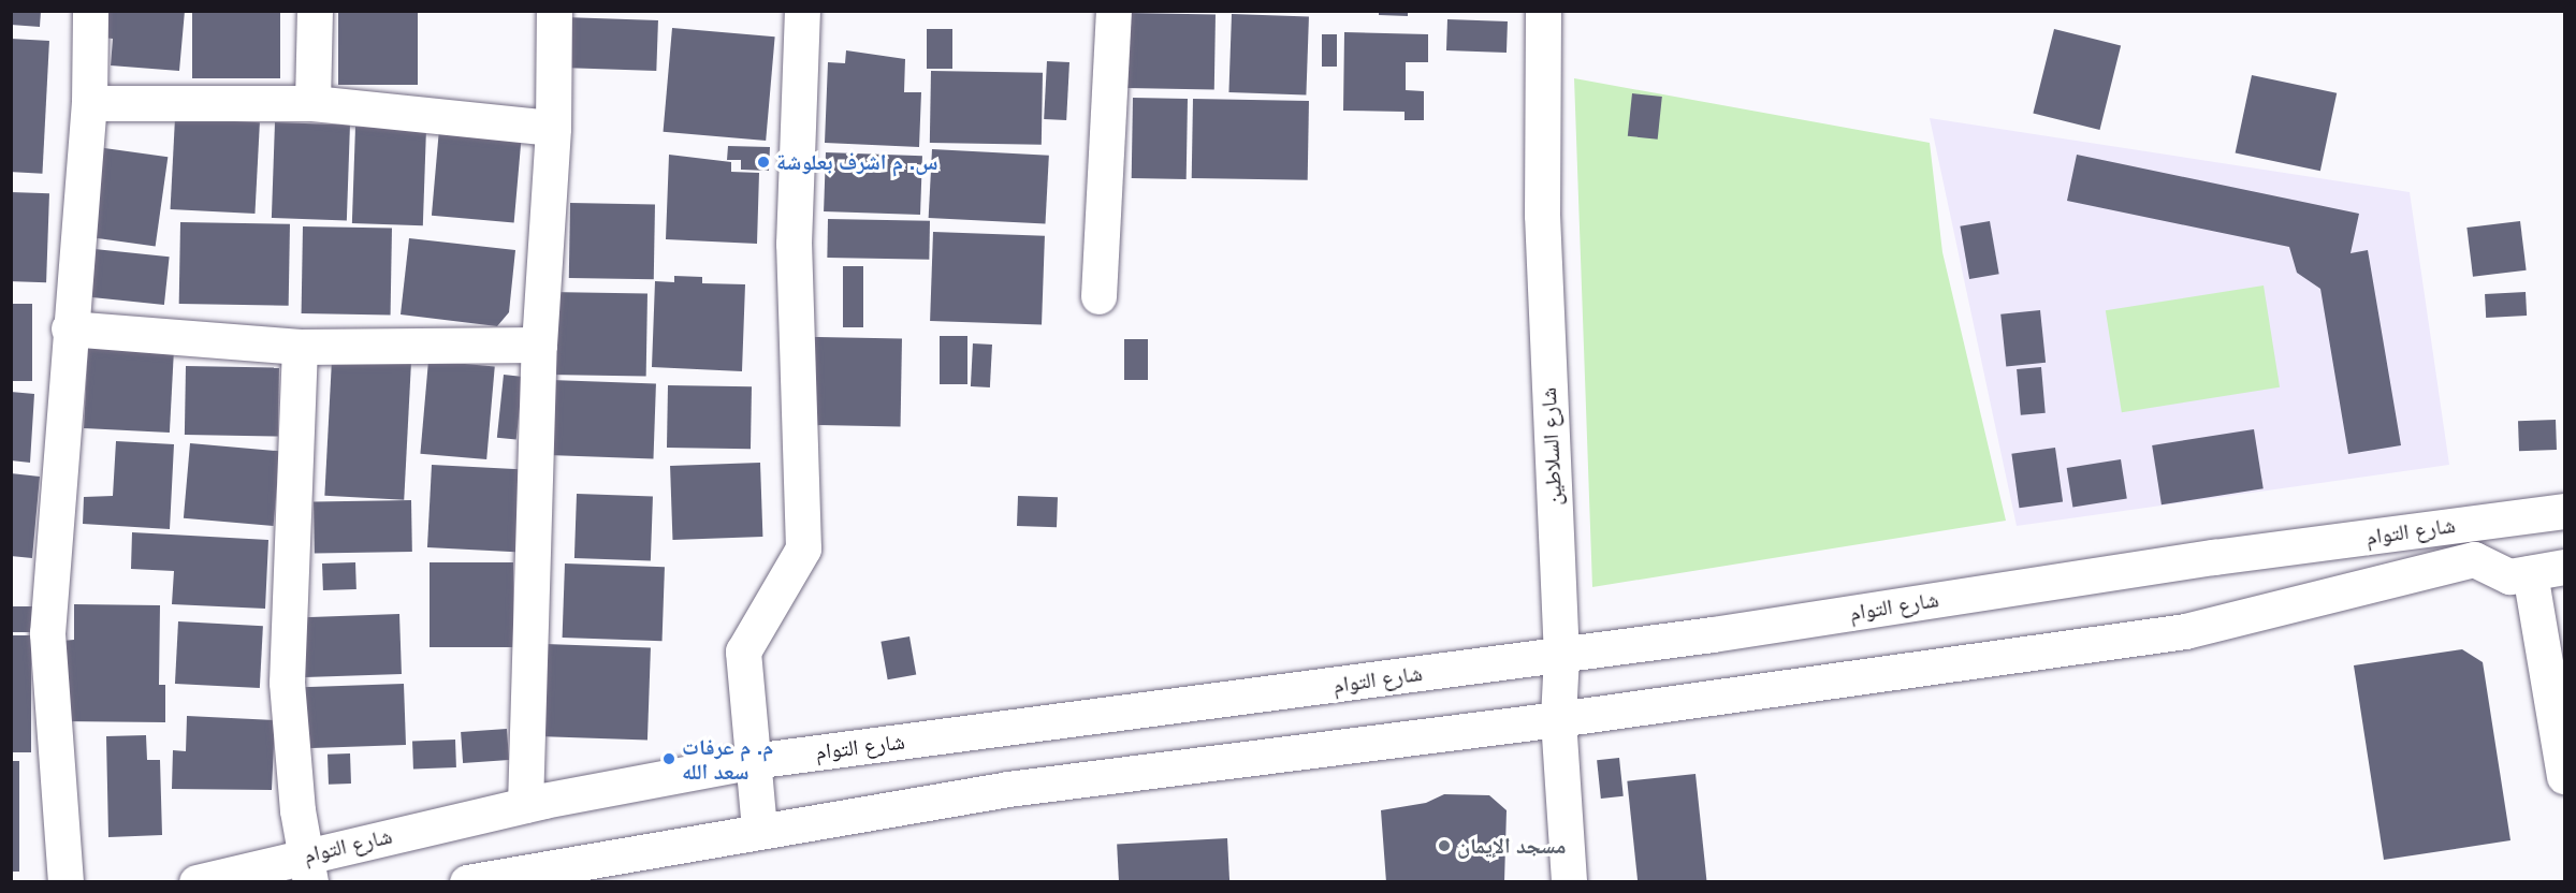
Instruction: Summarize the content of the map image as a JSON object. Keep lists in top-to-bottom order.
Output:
{
  "streets": {
    "street": ["شارع السلاطين", "شارع التوام"]
  },
  "crossings": [
    ["شارع السلاطين", "شارع التوام"]
  ],
  "places": ["س. م اشرف بعلوشة", "م. م عرفات سعد الله", "مسجد الإيمان"]
}
